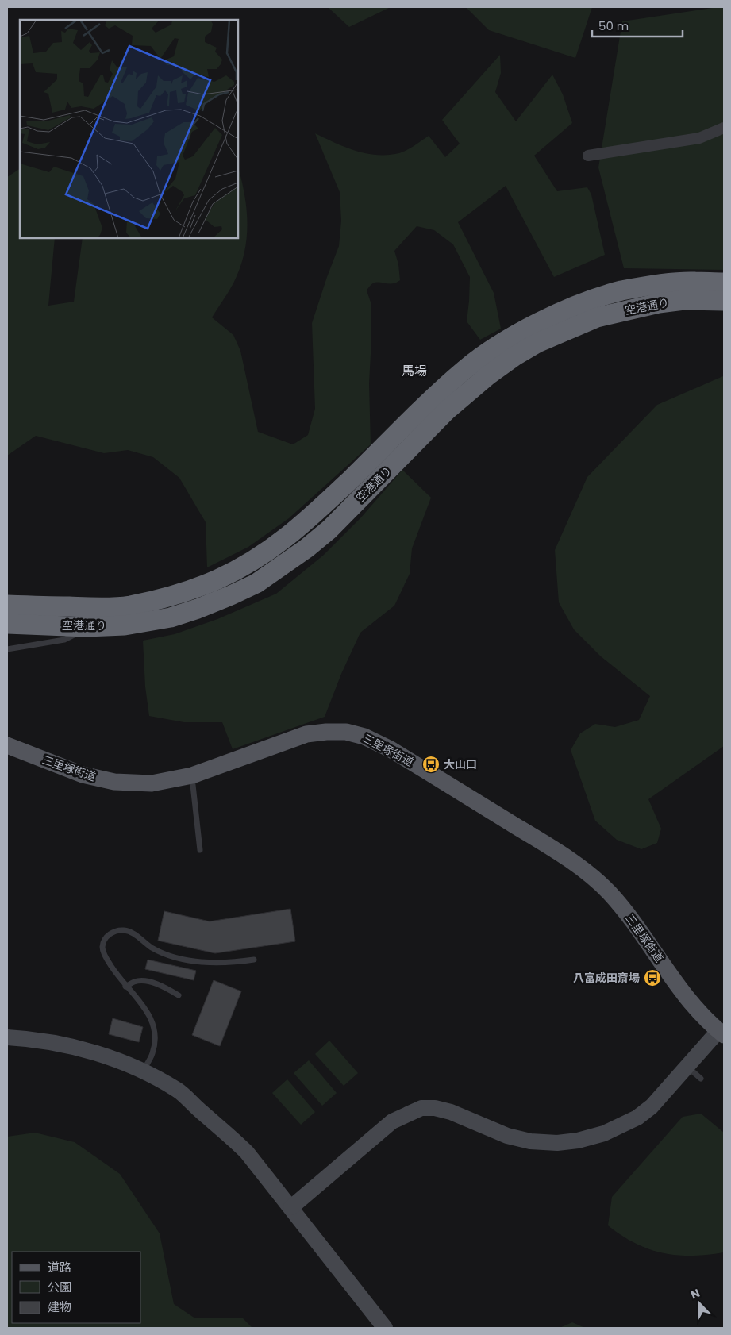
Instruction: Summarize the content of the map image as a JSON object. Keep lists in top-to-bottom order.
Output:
{
  "streets": {
    "highway": ["空港通り"],
    "main road": ["三里塚街道"]
  },
  "districts": ["馬場"],
  "places": {
    "bus stop": ["大山口", "八富成田斎場"]
  },
  "legend": ["道路", "公園", "建物"],
  "scale_bar": "50 m",
  "north": "top left"
}
